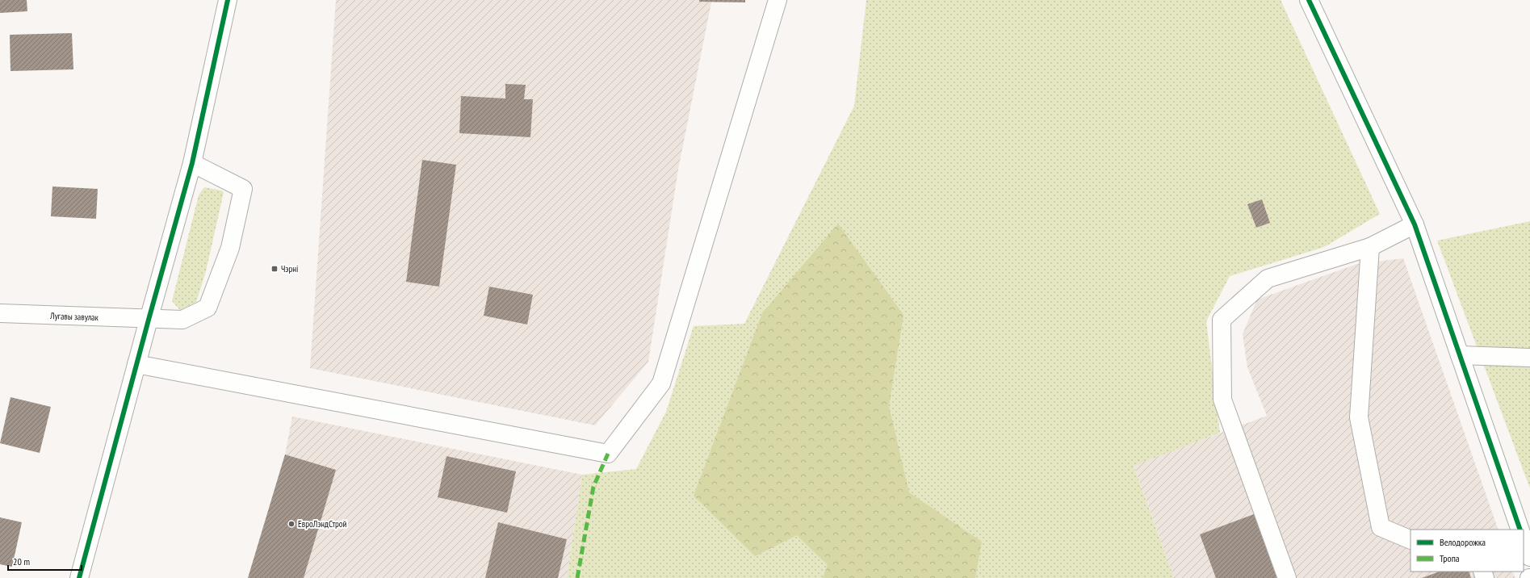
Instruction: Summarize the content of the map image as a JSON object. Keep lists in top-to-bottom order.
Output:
{
  "streets": {
    "street": ["Лугавы завулак"]
  },
  "places": {
    "transit": ["Чэрні"],
    "other": ["ЕвроЛэндСтрой"]
  },
  "legend": ["Велодорожка", "Тропа"],
  "scale_bar": "20 m"
}
